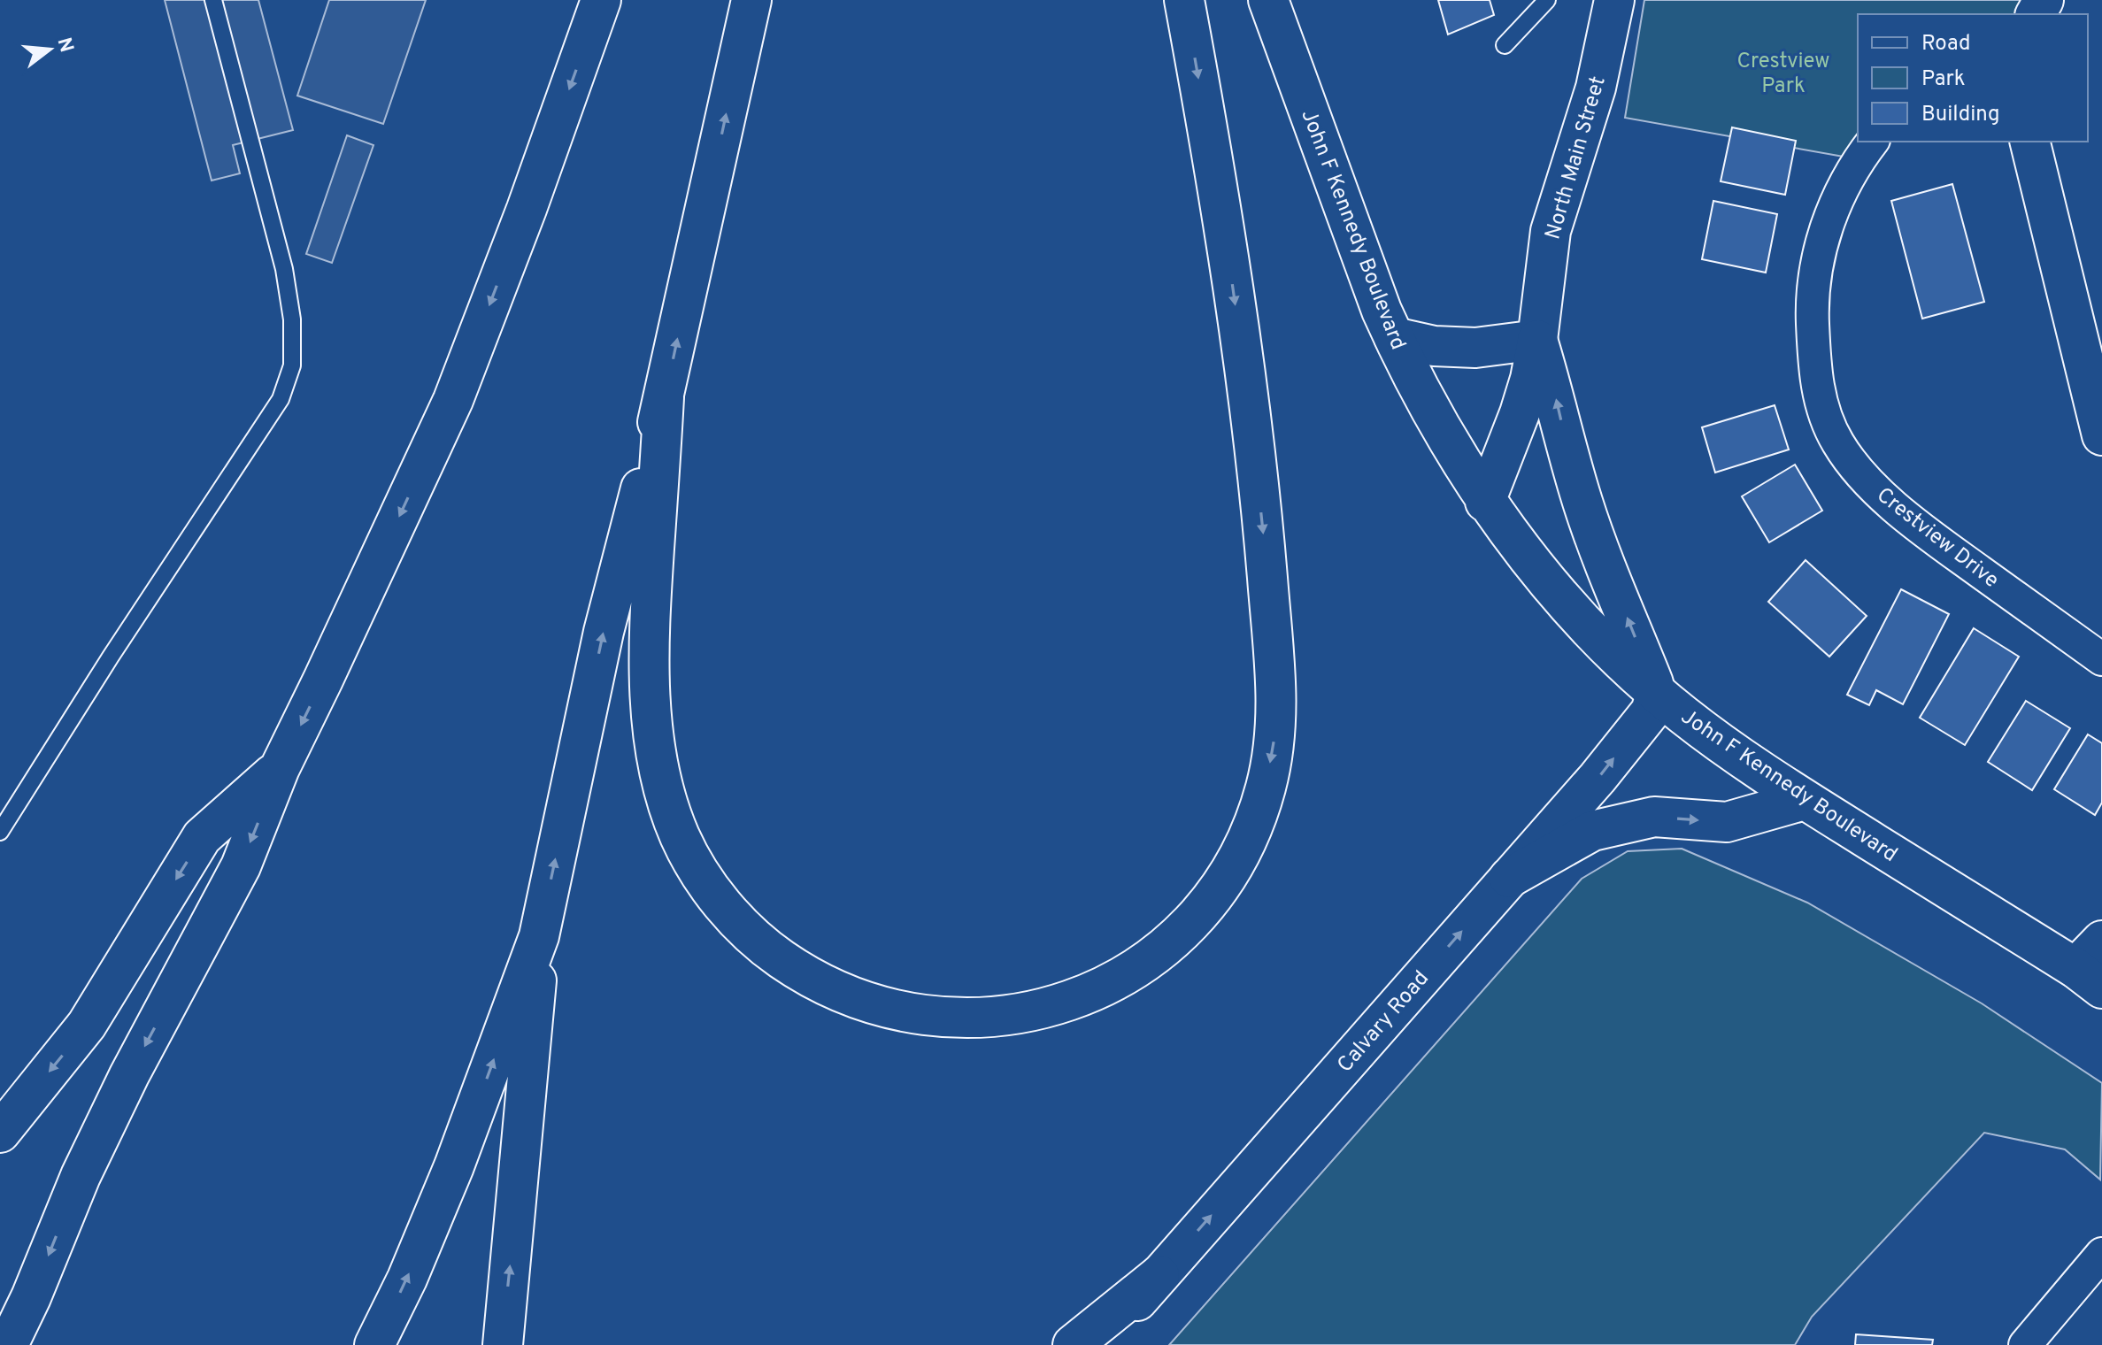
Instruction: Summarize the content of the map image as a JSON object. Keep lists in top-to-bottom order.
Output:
{
  "streets": {
    "main road": ["North Main Street", "John F Kennedy Boulevard", "Calvary Road"],
    "street": ["Crestview Drive"]
  },
  "crossings": [
    ["North Main Street", "John F Kennedy Boulevard"],
    ["John F Kennedy Boulevard", "Calvary Road"]
  ],
  "one_way": ["Calvary Road"],
  "parks": ["Crestview Park"],
  "legend": ["Road", "Park", "Building"],
  "north": "right"
}
